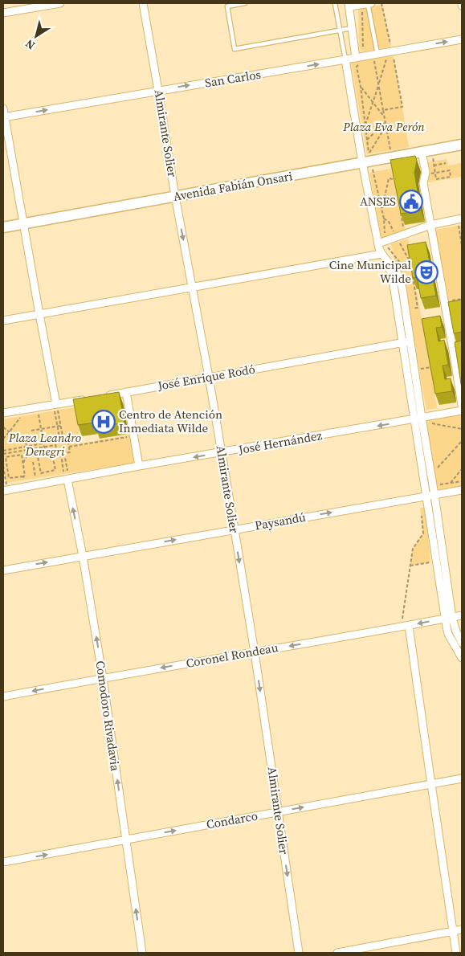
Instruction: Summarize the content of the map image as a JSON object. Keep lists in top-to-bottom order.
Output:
{
  "streets": {
    "street": [
      "San Carlos",
      "Almirante Solier",
      "Avenida Fabián Onsari",
      "José Enrique Rodó",
      "José Hernández",
      "Paysandú",
      "Coronel Rondeau",
      "Comodoro Rivadavia",
      "Condarco"
    ]
  },
  "crossings": [
    ["San Carlos", "Almirante Solier"],
    ["Almirante Solier", "Avenida Fabián Onsari"],
    ["Almirante Solier", "José Enrique Rodó"],
    ["Almirante Solier", "José Hernández"],
    ["Almirante Solier", "Paysandú"],
    ["Almirante Solier", "Coronel Rondeau"],
    ["Almirante Solier", "Condarco"],
    ["José Hernández", "Comodoro Rivadavia"],
    ["Paysandú", "Comodoro Rivadavia"],
    ["Coronel Rondeau", "Comodoro Rivadavia"],
    ["Comodoro Rivadavia", "Condarco"]
  ],
  "one_way": [
    "San Carlos",
    "Almirante Solier",
    "José Hernández",
    "Paysandú",
    "Coronel Rondeau",
    "Comodoro Rivadavia",
    "Condarco"
  ],
  "parks": ["Plaza Eva Perón", "Plaza Leandro Denegri"],
  "places": {
    "public building": ["ANSES"],
    "theatre": ["Cine Municipal Wilde"],
    "hospital": ["Centro de Atención Inmediata Wilde"]
  },
  "north": "bottom left"
}
